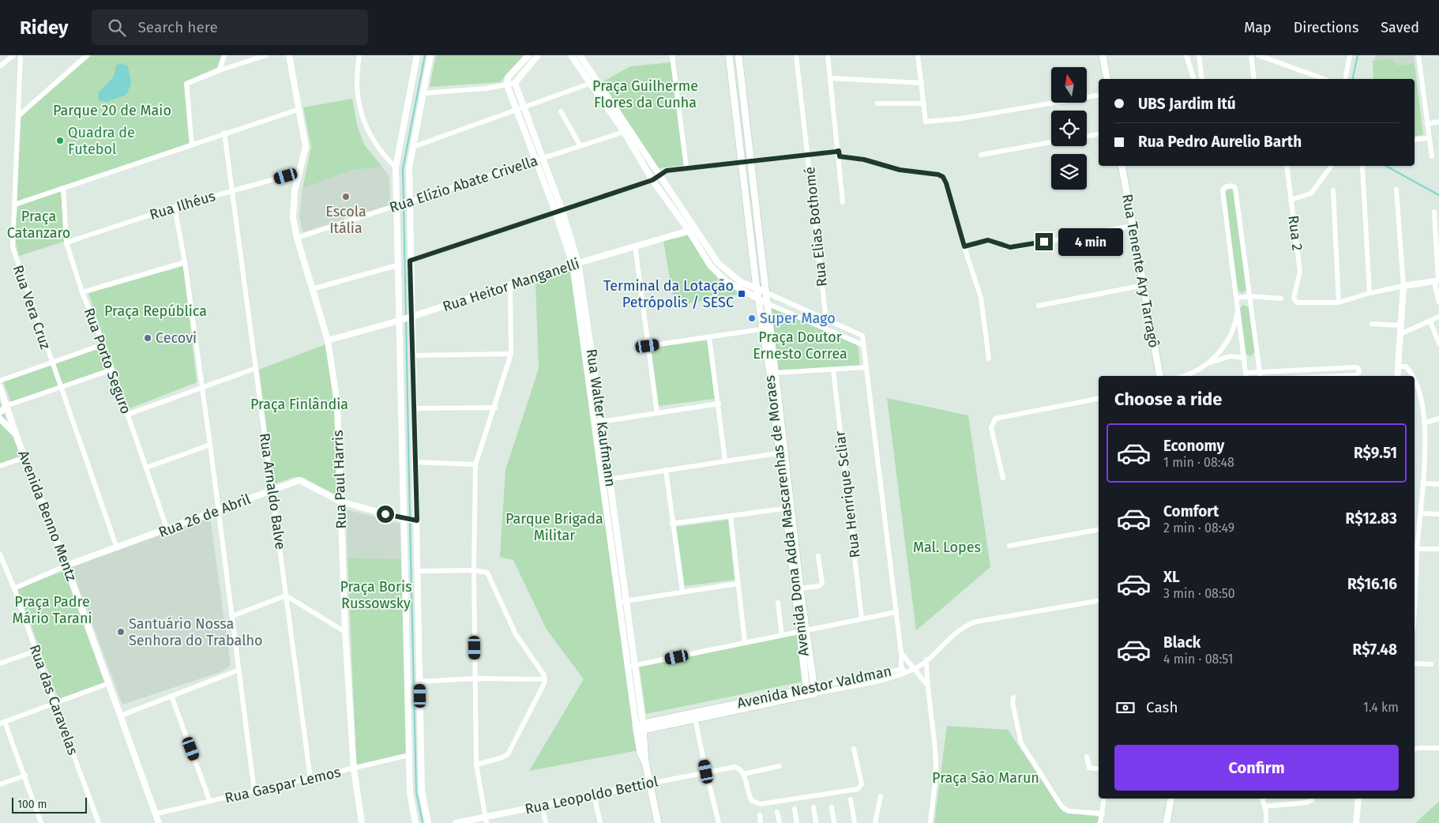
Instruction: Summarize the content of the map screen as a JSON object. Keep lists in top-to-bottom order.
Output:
{
  "streets": {
    "main road": [
      "Rua Tenente Ary Tarragô",
      "Rua Walter Kaufmann",
      "Avenida Dona Adda Mascarenhas de Moraes",
      "Avenida Nestor Valdman"
    ],
    "street": [
      "Rua Elízio Abate Crivella",
      "Rua Ilhéus",
      "Rua Elias Bothomé",
      "Rua 2",
      "Rua Heitor Manganelli",
      "Rua Vera Cruz",
      "Rua Porto Seguro",
      "Rua Paul Harris",
      "Rua Arnaldo Balve",
      "Rua Henrique Scliar",
      "Avenida Benno Mentz",
      "Rua 26 de Abril",
      "Rua das Caravelas",
      "Rua Gaspar Lemos",
      "Rua Leopoldo Bettiol"
    ]
  },
  "crossings": [
    ["Rua Elízio Abate Crivella", "Rua Walter Kaufmann"],
    ["Rua Elízio Abate Crivella", "Rua Paul Harris"],
    ["Rua Ilhéus", "Rua Porto Seguro"],
    ["Rua Ilhéus", "Rua Paul Harris"],
    ["Rua Ilhéus", "Rua Arnaldo Balve"],
    ["Rua Heitor Manganelli", "Rua Walter Kaufmann"],
    ["Rua Heitor Manganelli", "Rua Paul Harris"],
    ["Rua Vera Cruz", "Rua 26 de Abril"],
    ["Rua Porto Seguro", "Rua 26 de Abril"],
    ["Rua Walter Kaufmann", "Avenida Nestor Valdman"],
    ["Rua Walter Kaufmann", "Rua Leopoldo Bettiol"],
    ["Rua Paul Harris", "Rua 26 de Abril"],
    ["Rua Paul Harris", "Rua Gaspar Lemos"],
    ["Rua Arnaldo Balve", "Rua 26 de Abril"],
    ["Rua Arnaldo Balve", "Rua Gaspar Lemos"],
    ["Avenida Benno Mentz", "Rua 26 de Abril"],
    ["Avenida Benno Mentz", "Rua Gaspar Lemos"],
    ["Avenida Dona Adda Mascarenhas de Moraes", "Avenida Nestor Valdman"]
  ],
  "parks": [
    "Praça Guilherme Flores da Cunha",
    "Parque 20 de Maio",
    "Praça Catanzaro",
    "Praça República",
    "Praça Doutor Ernesto Correa",
    "Praça Finlândia",
    "Parque Brigada Militar",
    "Mal. Lopes",
    "Praça Boris Russowsky",
    "Praça Padre Mário Tarani",
    "Praça São Marun"
  ],
  "places": {
    "other": [
      "Quadra de Futebol",
      "Escola Itália",
      "Super Mago",
      "Cecovi",
      "Santuário Nossa Senhora do Trabalho"
    ],
    "transit": ["Terminal da Lotação Petrópolis / SESC"]
  },
  "scale_bar": "100 m",
  "north": "top",
  "page": {
    "header": "Ridey",
    "search": "Search here",
    "nav": ["Map", "Directions", "Saved"],
    "banner": ["UBS Jardim Itú", "Rua Pedro Aurelio Barth"],
    "bubble": "4 min",
    "heading": "Choose a ride",
    "list": [
      {
        "name": "Economy",
        "note": "1 min · 08:48",
        "value": "R$9.51"
      },
      {
        "name": "Comfort",
        "note": "2 min · 08:49",
        "value": "R$12.83"
      },
      {
        "name": "XL",
        "note": "3 min · 08:50",
        "value": "R$16.16"
      },
      {
        "name": "Black",
        "note": "4 min · 08:51",
        "value": "R$7.48"
      }
    ],
    "pay": ["Cash", "1.4 km"],
    "buttons": "Confirm",
    "scale": "100 m"
  }
}
